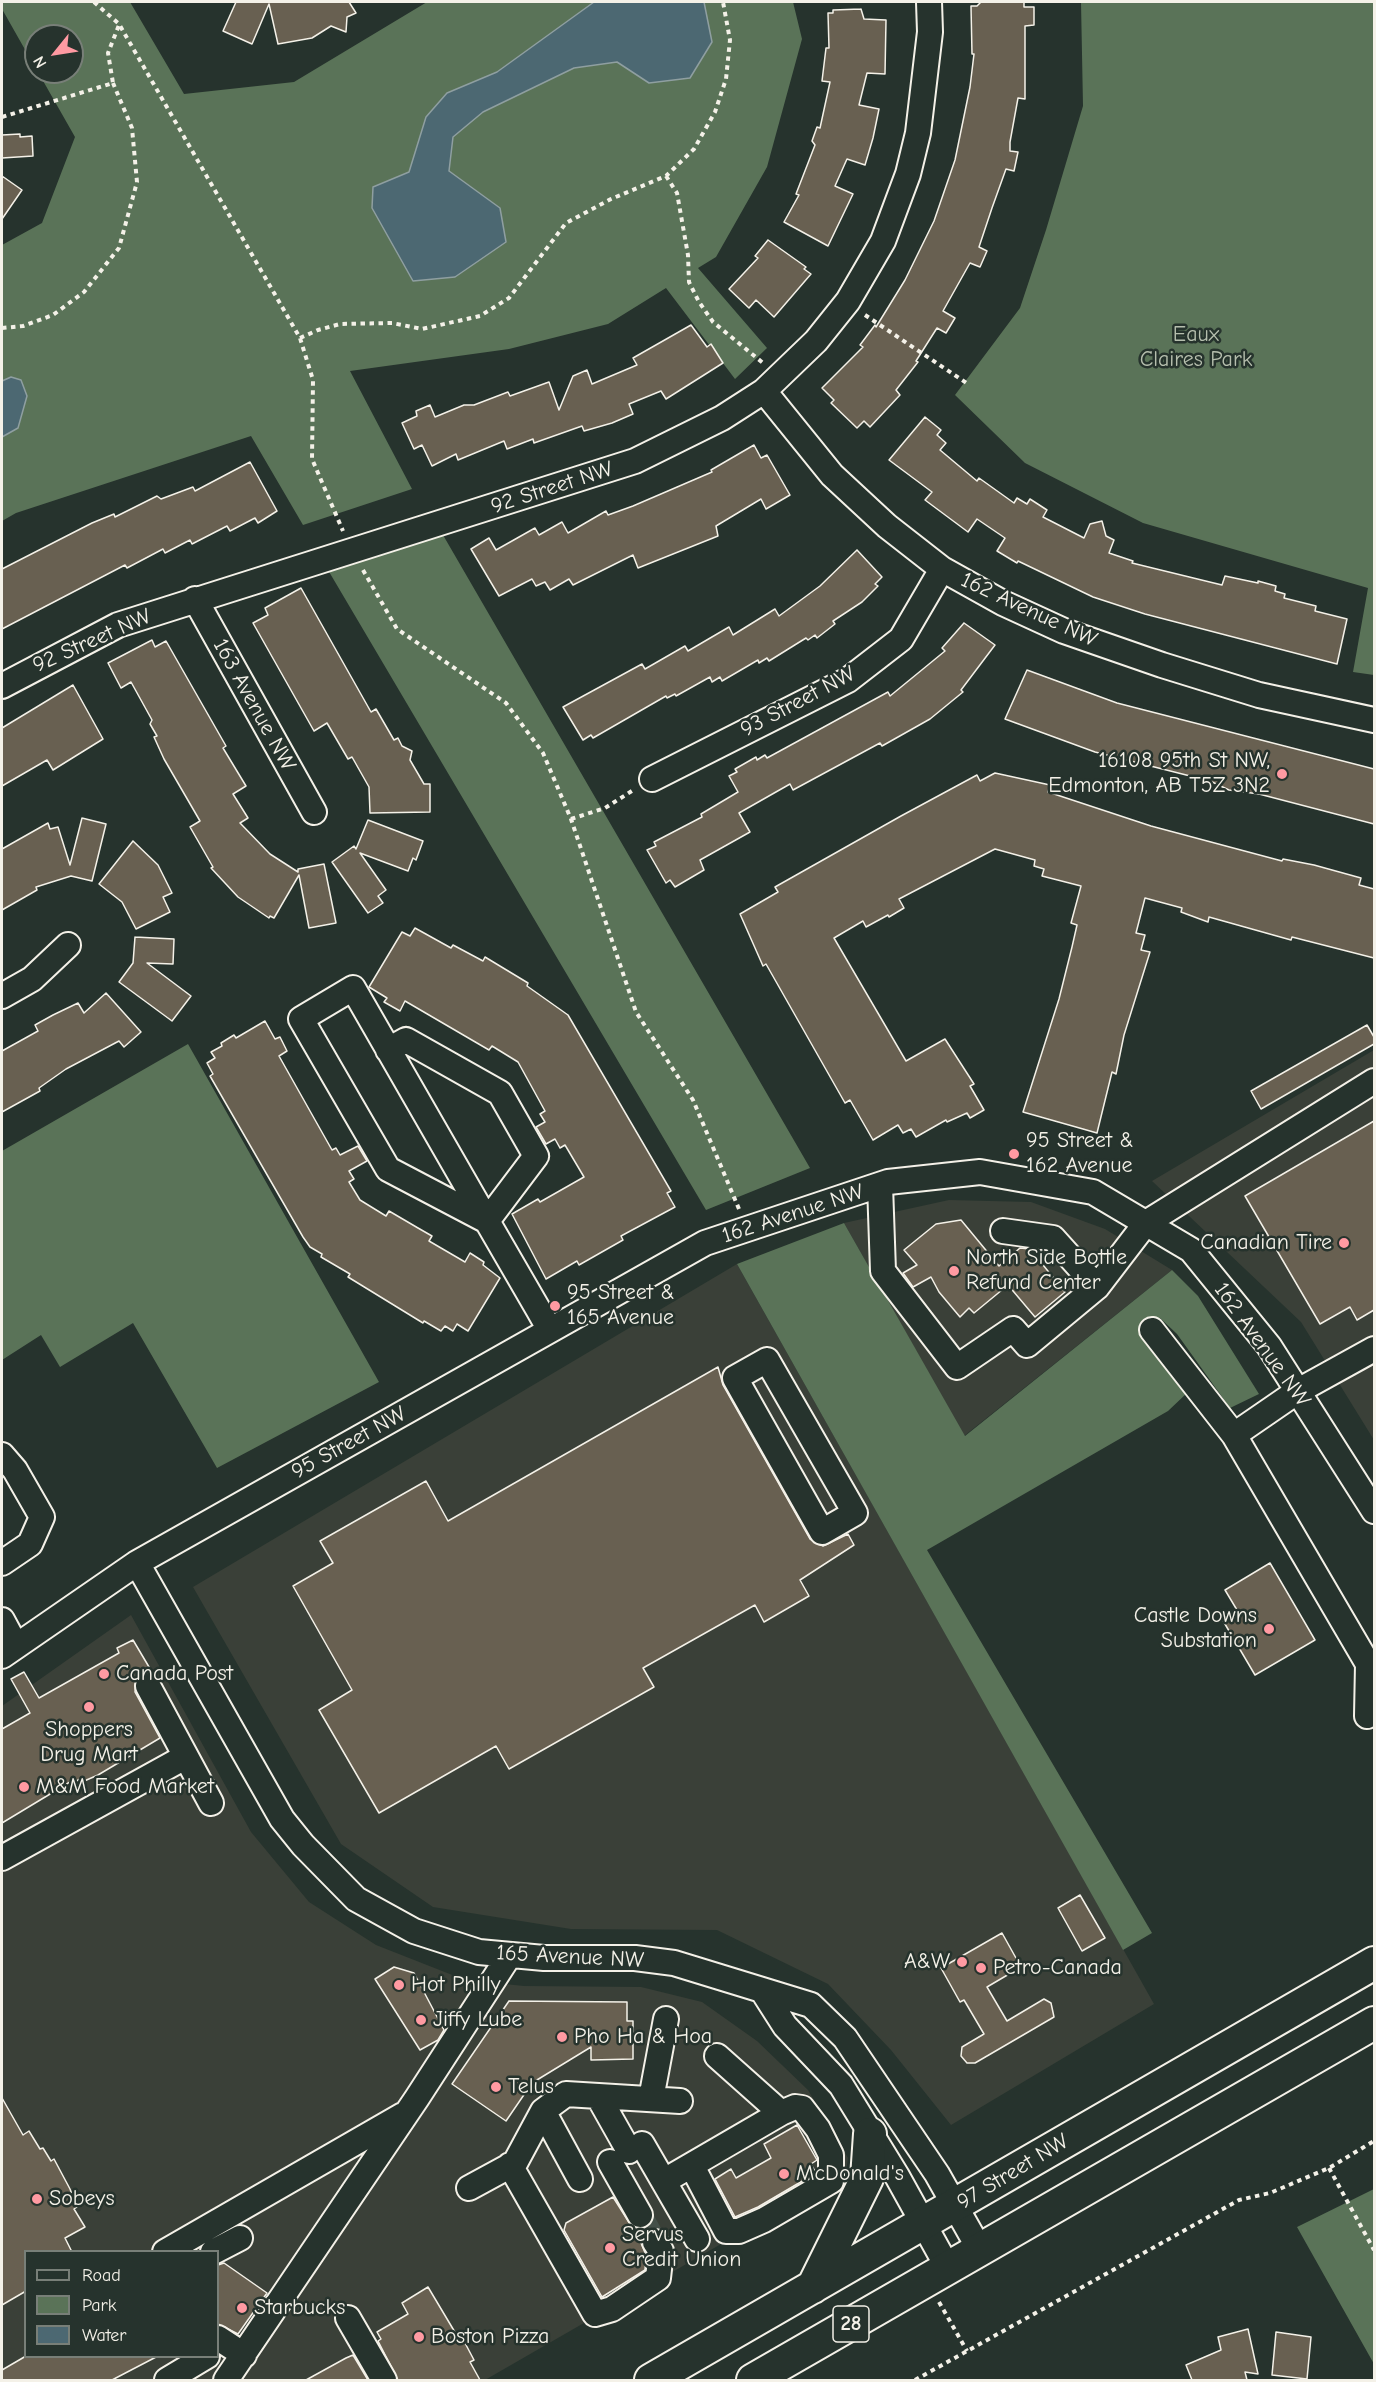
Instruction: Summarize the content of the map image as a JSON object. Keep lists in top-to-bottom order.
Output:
{
  "streets": {
    "main road": ["97 Street NW", "28"],
    "street": [
      "92 Street NW",
      "162 Avenue NW",
      "93 Street NW",
      "163 Avenue NW",
      "95 Street NW",
      "165 Avenue NW"
    ]
  },
  "crossings": [
    ["92 Street NW", "162 Avenue NW"],
    ["92 Street NW", "163 Avenue NW"],
    ["162 Avenue NW", "93 Street NW"],
    ["162 Avenue NW", "95 Street NW"],
    ["95 Street NW", "165 Avenue NW"],
    ["165 Avenue NW", "97 Street NW"]
  ],
  "parks": ["Eaux Claires Park"],
  "places": [
    "16108 95th St NW, Edmonton, AB T5Z 3N2",
    "95 Street & 162 Avenue",
    "Canadian Tire",
    "North Side Bottle Refund Center",
    "95 Street & 165 Avenue",
    "Castle Downs Substation",
    "Canada Post",
    "Shoppers Drug Mart",
    "M&M Food Market",
    "A&W",
    "Petro-Canada",
    "Hot Philly",
    "Jiffy Lube",
    "Pho Ha & Hoa",
    "Telus",
    "McDonald's",
    "Sobeys",
    "Servus Credit Union",
    "Starbucks",
    "Boston Pizza"
  ],
  "legend": ["Road", "Park", "Water"],
  "north": "bottom left"
}
